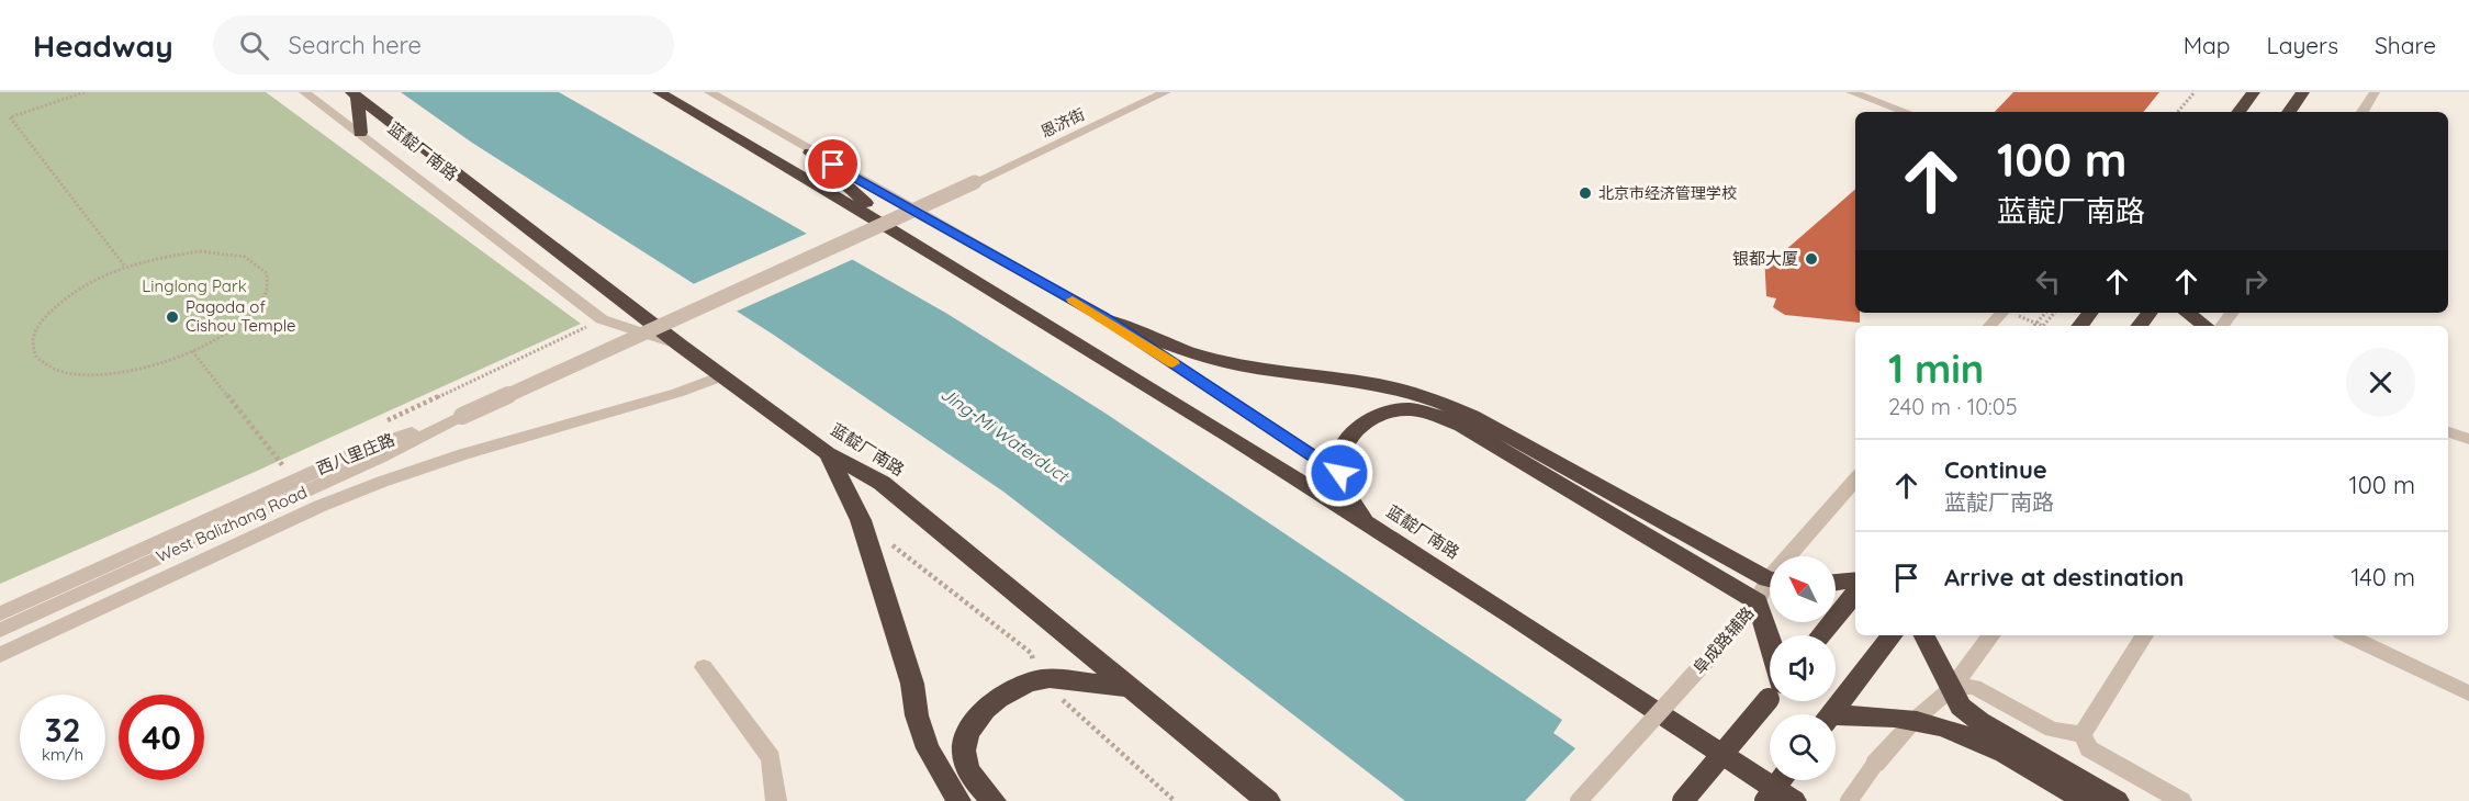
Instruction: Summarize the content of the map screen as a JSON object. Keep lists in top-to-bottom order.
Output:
{
  "streets": {
    "highway": ["蓝靛厂南路"],
    "street": [
      "恩济街",
      "西八里庄路",
      "West Balizhang Road",
      "阜成路辅路"
    ]
  },
  "crossings": [
    ["恩济街", "西八里庄路"],
    ["恩济街", "West Balizhang Road"],
    ["西八里庄路", "West Balizhang Road"]
  ],
  "water": ["Jing-Mi Waterduct"],
  "parks": ["Linglong Park"],
  "places": ["北京市经济管理学校", "银都大厦", "Pagoda of Cishou Temple"],
  "north": "top left",
  "page": {
    "header": "Headway",
    "search": "Search here",
    "nav": ["Map", "Layers", "Share"],
    "turn": ["100 m", "蓝靛厂南路"],
    "heading": ["1 min", "240 m · 10:05"],
    "list": [
      {
        "name": "Continue",
        "note": "蓝靛厂南路",
        "value": "100 m"
      },
      {
        "name": "Arrive at destination",
        "value": "140 m"
      }
    ],
    "speed": "32 km/h",
    "limit": "40"
  }
}
